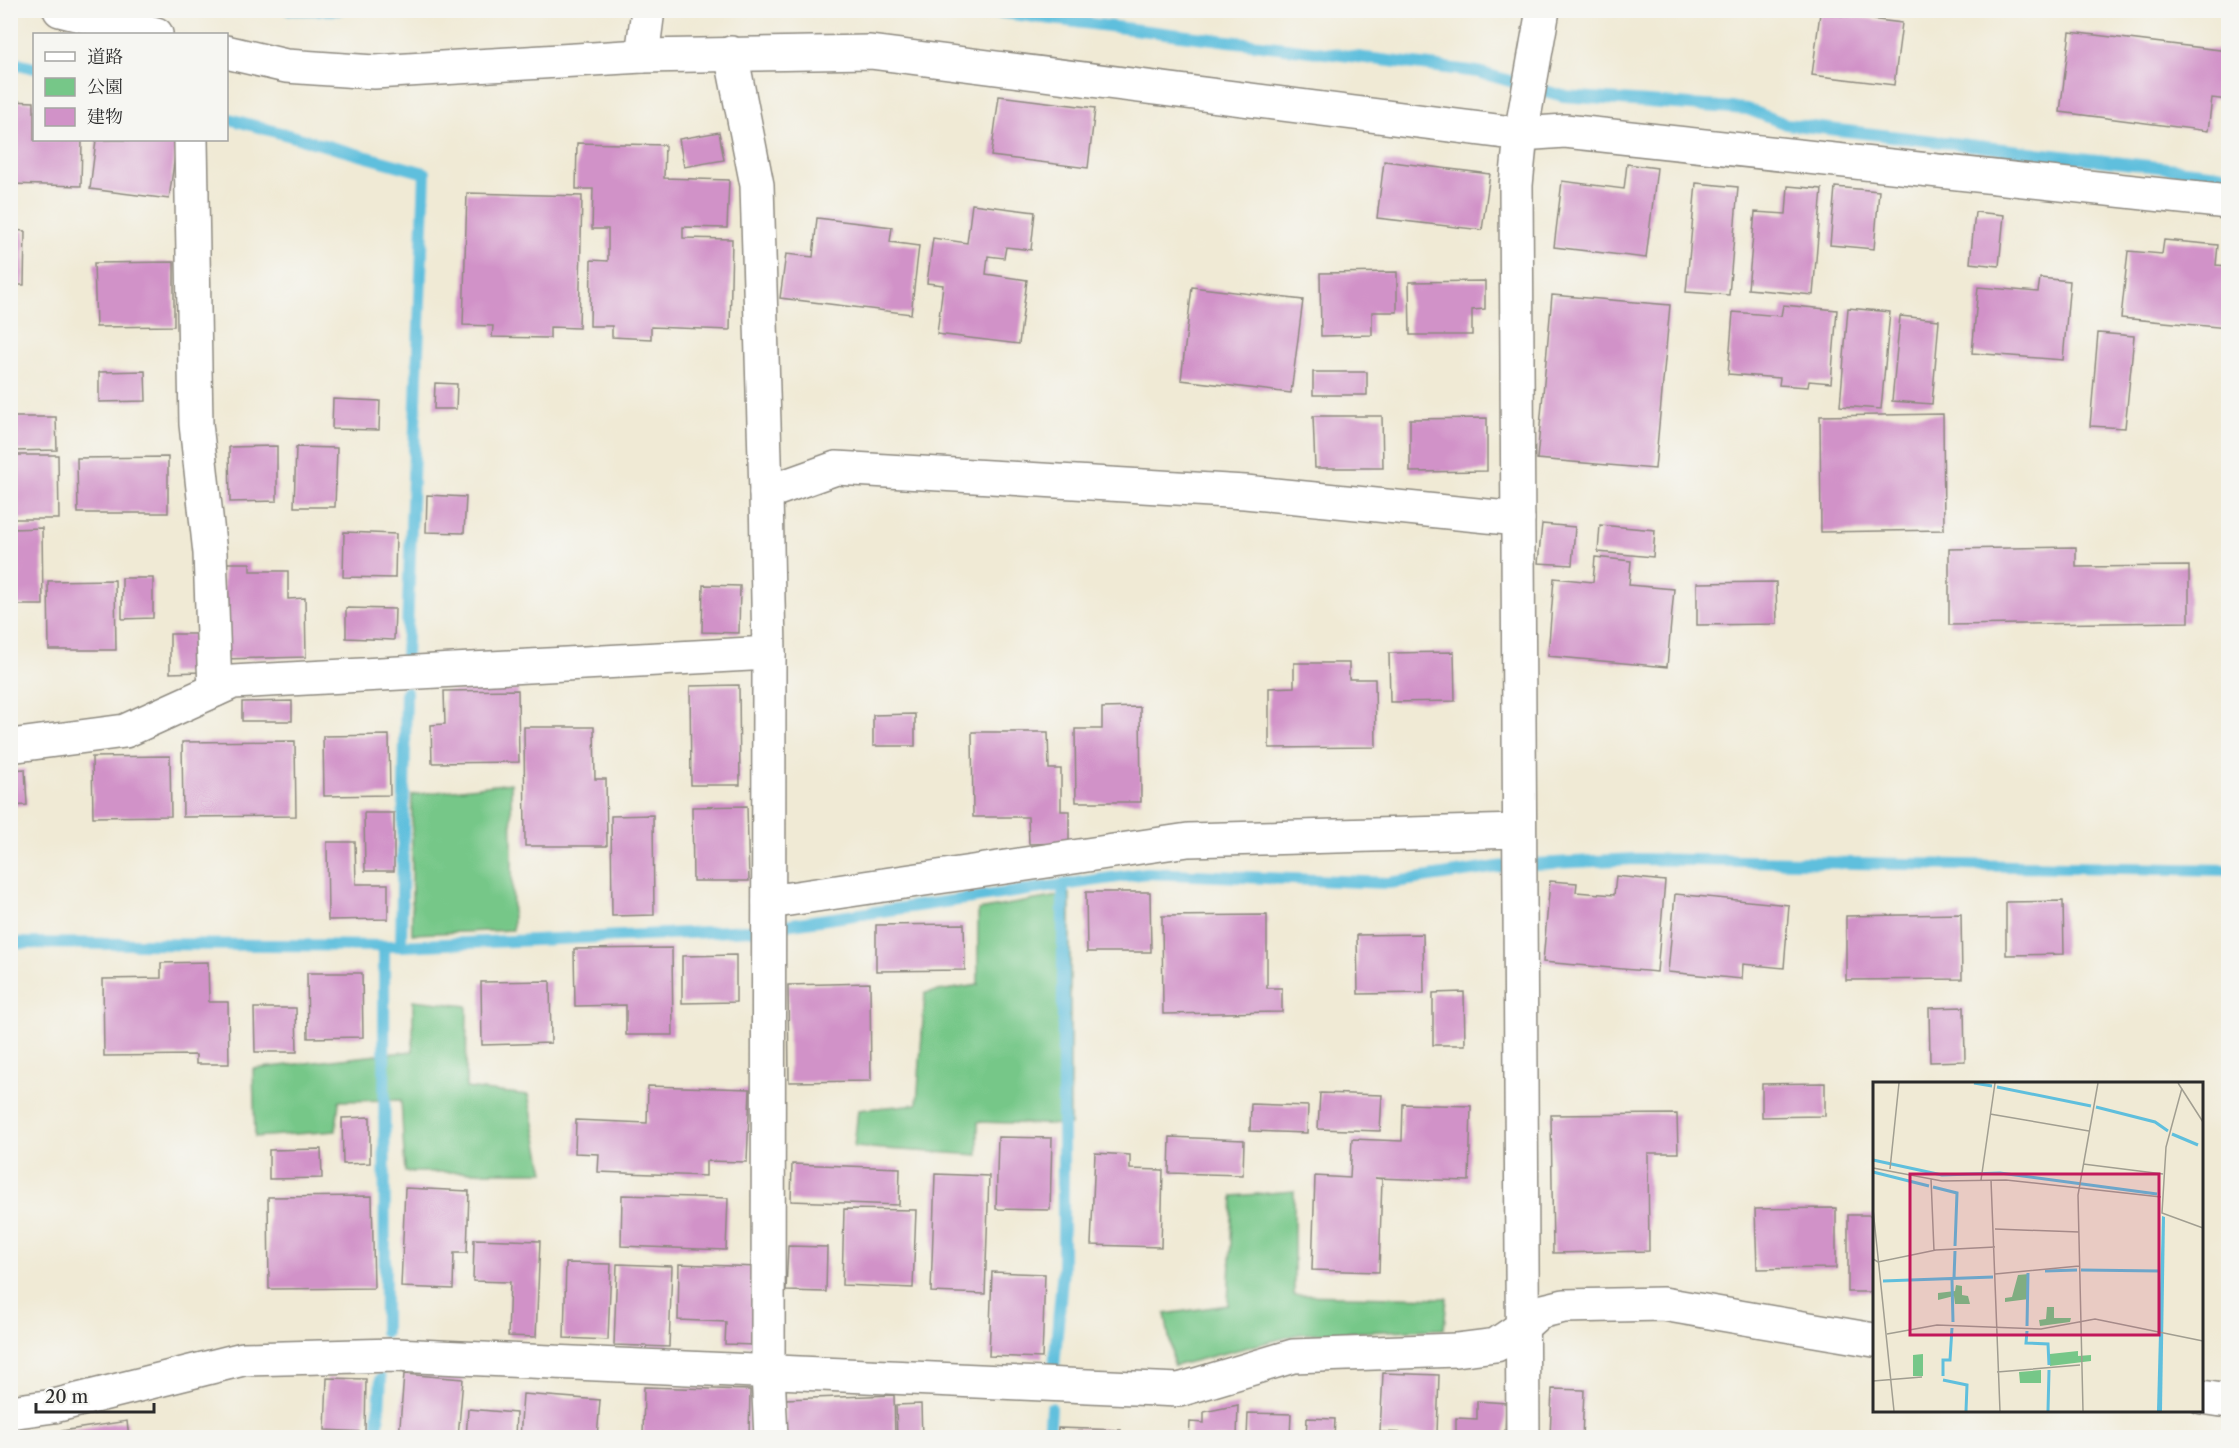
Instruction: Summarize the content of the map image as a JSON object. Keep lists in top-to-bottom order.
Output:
{
  "legend": ["道路", "公園", "建物"],
  "scale_bar": "20 m"
}
